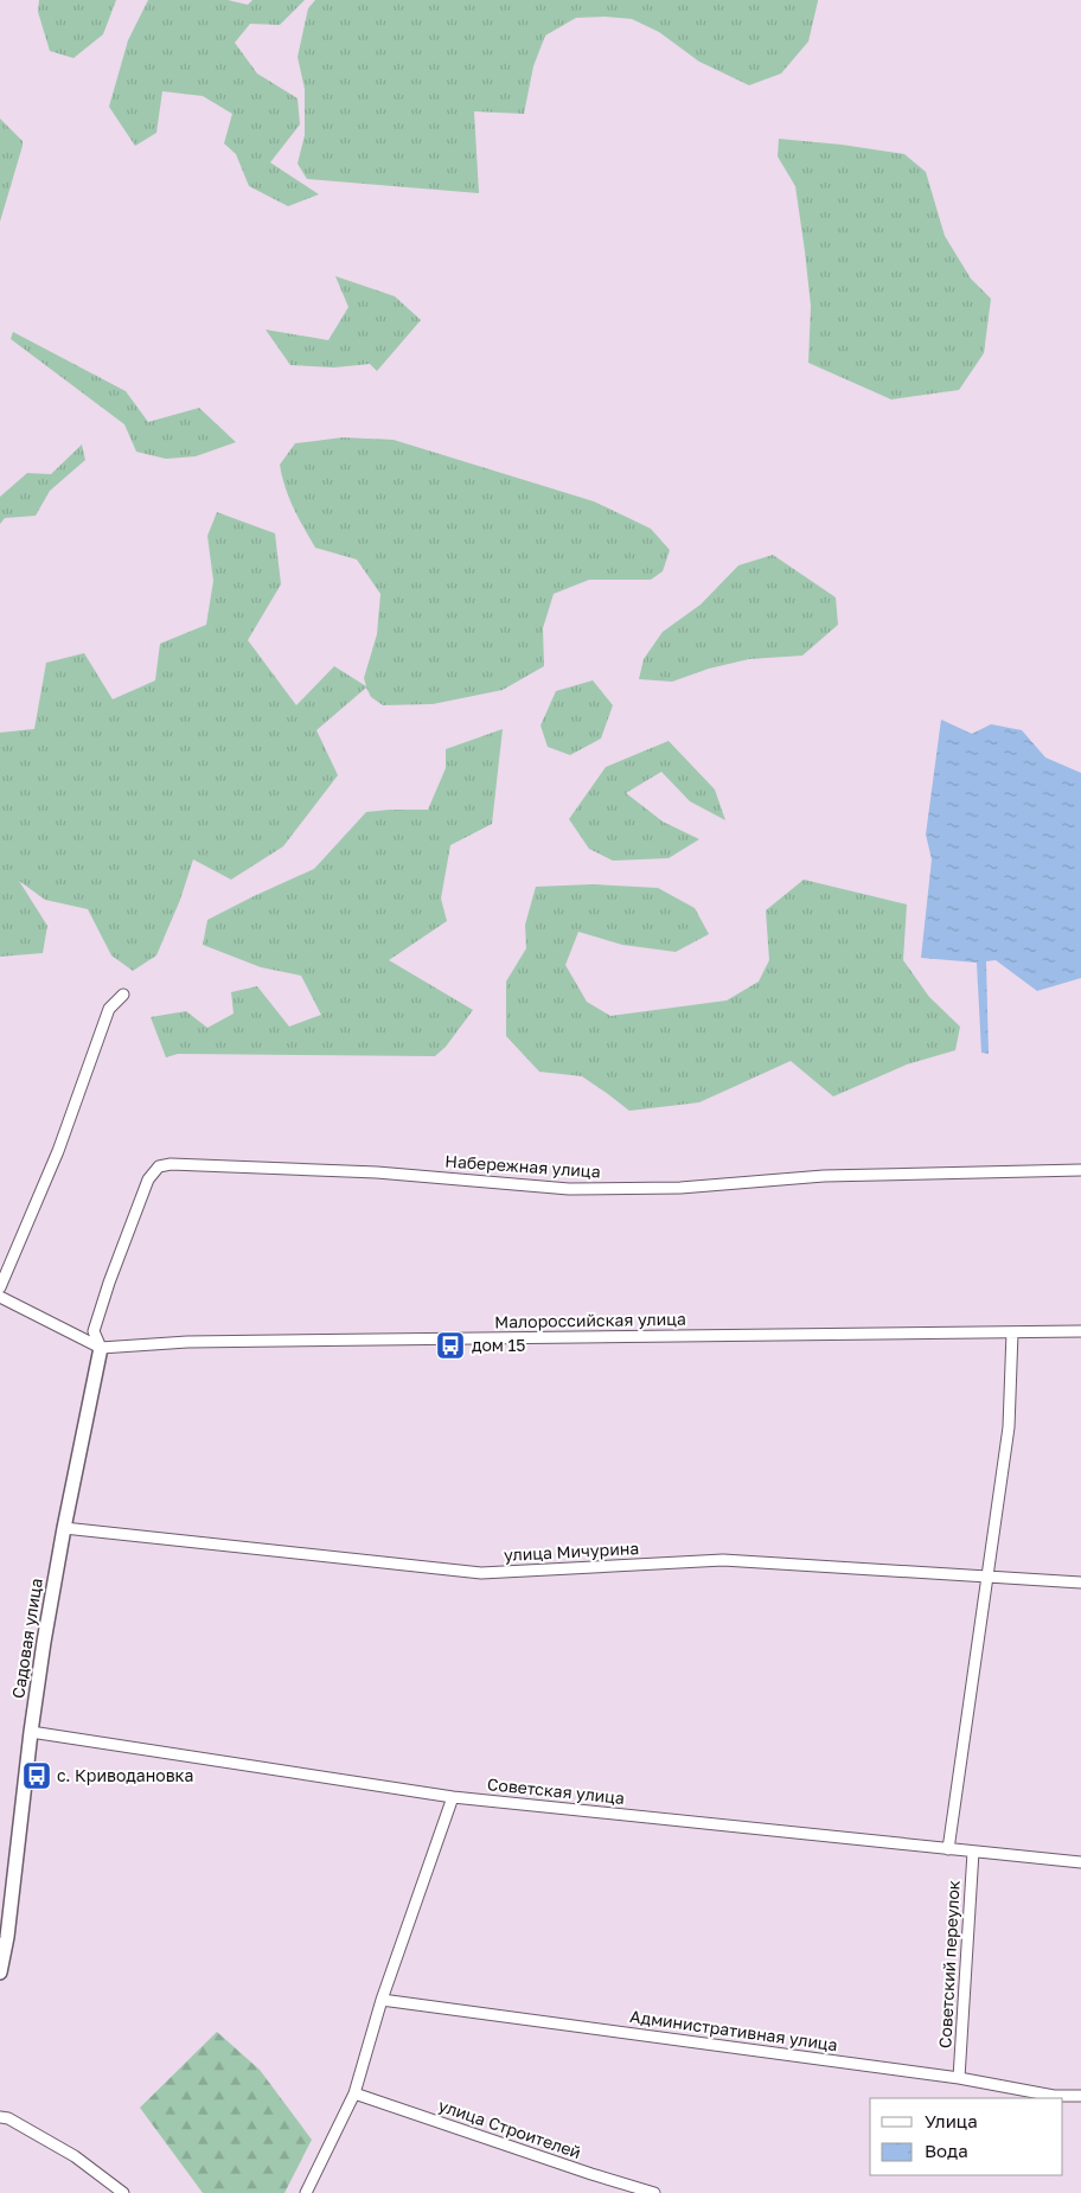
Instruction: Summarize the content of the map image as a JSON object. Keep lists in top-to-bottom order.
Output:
{
  "streets": {
    "street": [
      "Набережная улица",
      "Малороссийская улица",
      "улица Мичурина",
      "Садовая улица",
      "Советская улица",
      "Советский переулок",
      "Административная улица",
      "улица Строителей"
    ]
  },
  "crossings": [
    ["Набережная улица", "Малороссийская улица"],
    ["Набережная улица", "Садовая улица"],
    ["Малороссийская улица", "Садовая улица"],
    ["улица Мичурина", "Садовая улица"],
    ["Садовая улица", "Советская улица"],
    ["Советская улица", "Советский переулок"],
    ["Советский переулок", "Административная улица"]
  ],
  "places": {
    "bus stop": ["дом 15", "с. Криводановка"]
  },
  "legend": ["Улица", "Вода"]
}
